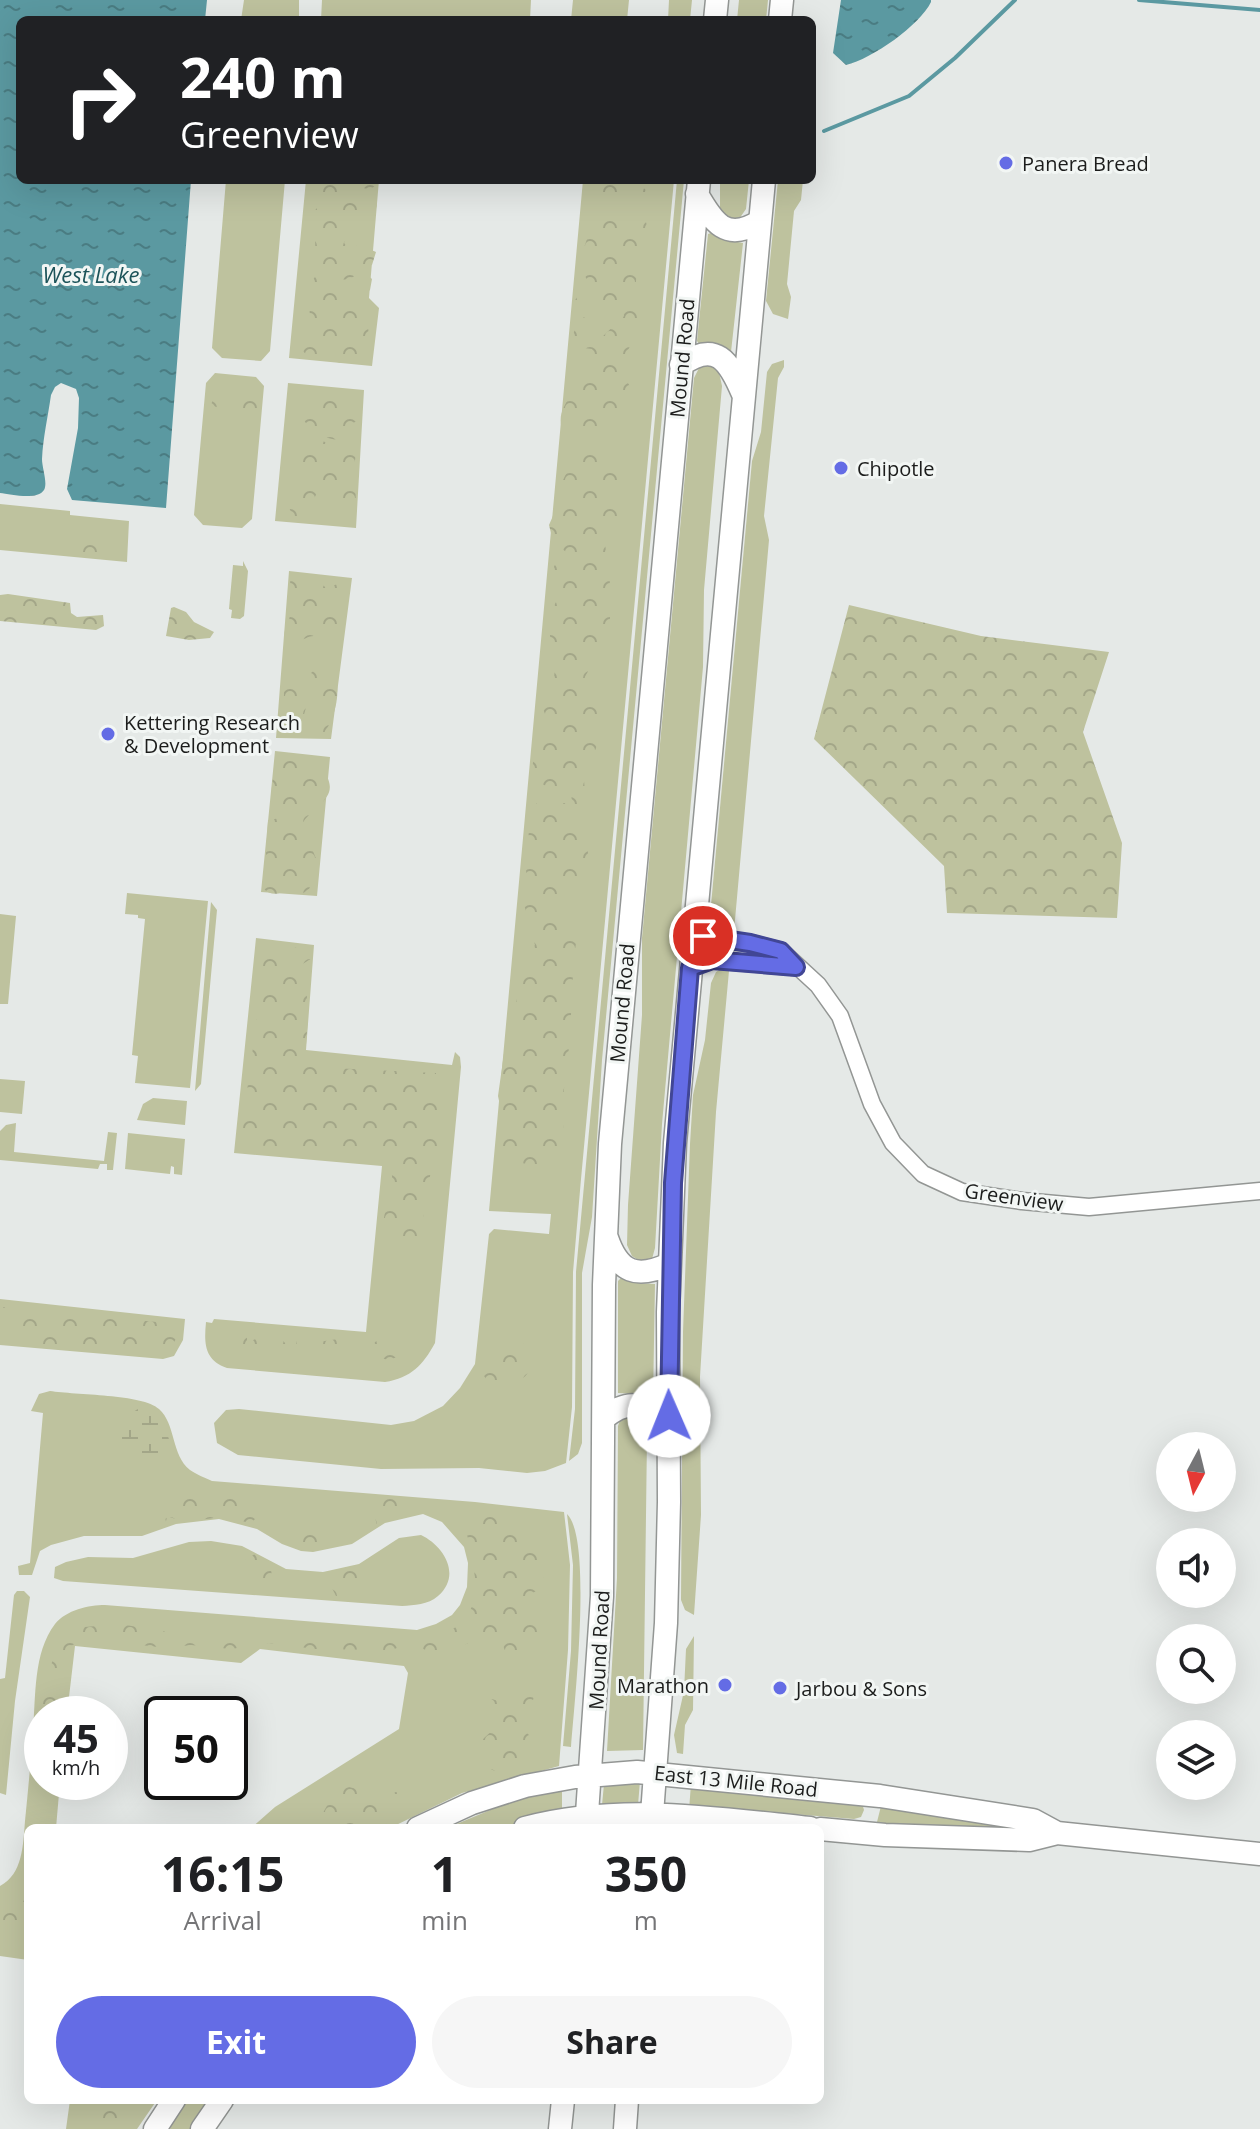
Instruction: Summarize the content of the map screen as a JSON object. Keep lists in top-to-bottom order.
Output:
{
  "streets": {
    "main road": ["Mound Road", "East 13 Mile Road"],
    "street": ["Greenview"]
  },
  "crossings": [
    ["Mound Road", "East 13 Mile Road"]
  ],
  "water": ["West Lake"],
  "places": [
    "Panera Bread",
    "Chipotle",
    "Kettering Research & Development",
    "Marathon",
    "Jarbou & Sons"
  ],
  "north": "bottom",
  "page": {
    "turn": ["240 m", "Greenview"],
    "speed": "45 km/h",
    "limit": "50",
    "eta": [
      "16:15",
      "Arrival",
      "1",
      "min",
      "350",
      "m"
    ],
    "buttons": ["Exit", "Share"]
  }
}
